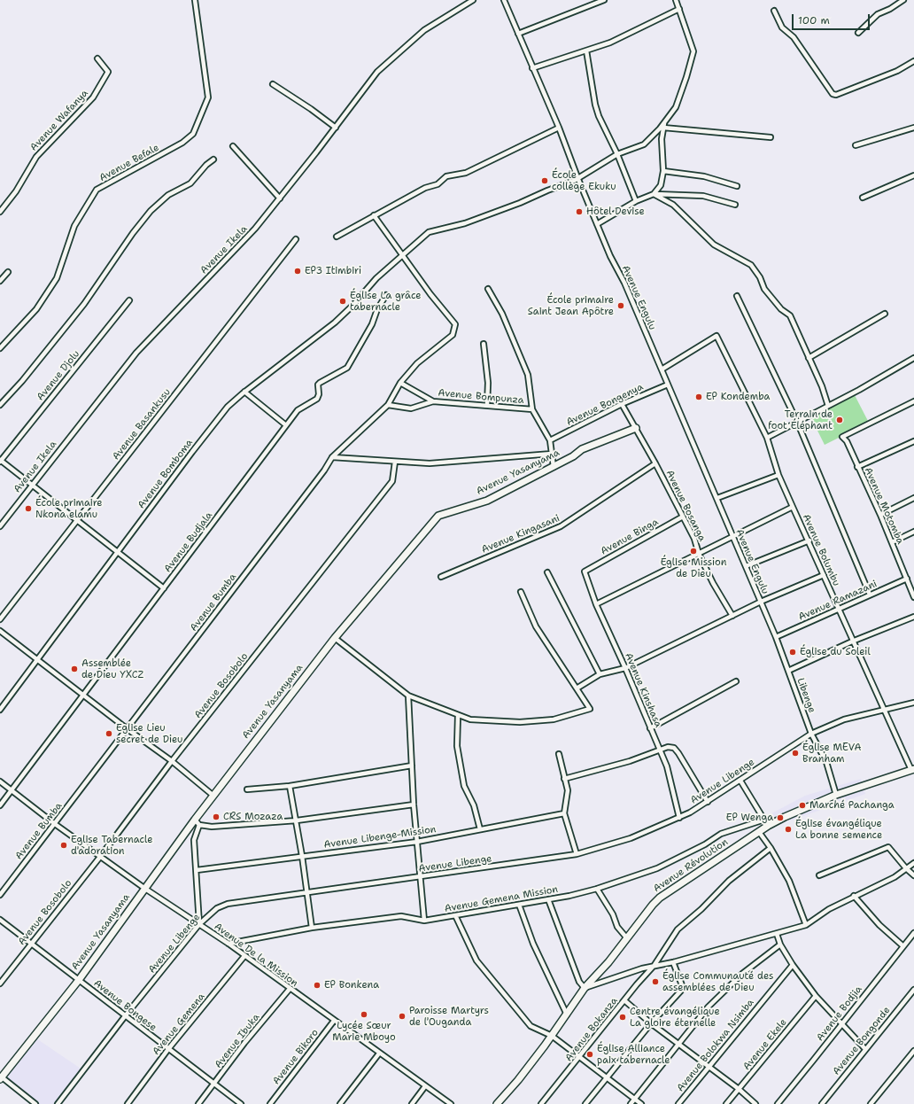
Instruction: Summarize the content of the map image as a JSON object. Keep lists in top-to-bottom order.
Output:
{
  "streets": {
    "street": [
      "Avenue Wafanya",
      "Avenue Befale",
      "Avenue Ikela",
      "Avenue Engulu",
      "Avenue Djolu",
      "Avenue Bompunza",
      "Avenue Bongenya",
      "Avenue Basankusu",
      "Avenue Yasanyama",
      "Avenue Bomboma",
      "Avenue Bosanga",
      "Avenue Motomba",
      "Avenue Kingasani",
      "Avenue Binga",
      "Avenue Budjala",
      "Avenue Bolumbu",
      "Avenue Ramazani",
      "Avenue Bumba",
      "Avenue Bosobolo",
      "Avenue Kinshasa",
      "Libenge",
      "Avenue Libenge",
      "Avenue Libenge-Mission",
      "Avenue Révolution",
      "Avenue Gemena Mission",
      "Avenue De la Mission",
      "Avenue Bongese",
      "Avenue Bodjia",
      "Avenue Gemena",
      "Avenue Bokanza",
      "Avenue Ibuka",
      "Avenue Bongonde",
      "Avenue Ekele",
      "Avenue Bolokwa Nsimba",
      "Avenue Bikoro"
    ]
  },
  "crossings": [
    ["Avenue Engulu", "Avenue Bongenya"],
    ["Avenue Engulu", "Avenue Bomboma"],
    ["Avenue Engulu", "Avenue Bolumbu"],
    ["Avenue Engulu", "Libenge"],
    ["Avenue Bompunza", "Avenue Bumba"],
    ["Avenue Bongenya", "Avenue Bosanga"],
    ["Avenue Yasanyama", "Avenue Bosanga"],
    ["Avenue Yasanyama", "Avenue De la Mission"],
    ["Avenue Yasanyama", "Avenue Bongese"],
    ["Avenue Bomboma", "Avenue Bumba"],
    ["Avenue Bosanga", "Avenue Kingasani"],
    ["Avenue Bosanga", "Avenue Binga"],
    ["Avenue Motomba", "Avenue Ramazani"],
    ["Avenue Binga", "Avenue Kinshasa"],
    ["Avenue Budjala", "Avenue De la Mission"],
    ["Avenue Bolumbu", "Avenue Ramazani"],
    ["Avenue Bolumbu", "Avenue Libenge"],
    ["Avenue Bolumbu", "Avenue Révolution"],
    ["Avenue Ramazani", "Libenge"],
    ["Avenue Bumba", "Avenue De la Mission"],
    ["Avenue Bosobolo", "Avenue De la Mission"],
    ["Avenue Bosobolo", "Avenue Bongese"],
    ["Avenue Kinshasa", "Avenue Libenge"],
    ["Libenge", "Avenue Libenge"],
    ["Libenge", "Avenue Révolution"],
    ["Avenue Libenge", "Avenue De la Mission"],
    ["Avenue Libenge", "Avenue Bongese"],
    ["Avenue Gemena Mission", "Avenue De la Mission"],
    ["Avenue De la Mission", "Avenue Gemena"],
    ["Avenue De la Mission", "Avenue Ibuka"],
    ["Avenue De la Mission", "Avenue Bikoro"],
    ["Avenue Bongese", "Avenue Gemena"],
    ["Avenue Bongese", "Avenue Ibuka"]
  ],
  "places": [
    "École collège Ekuku",
    "Hôtel Devise",
    "EP3 Itimbiri",
    "Église La grâce tabernacle",
    "École primaire Saint Jean Apôtre",
    "EP Kondemba",
    "Terrain de foot Éléphant",
    "École primaire Nkona elamu",
    "Église Mission de Dieu",
    "Église du Soleil",
    "Assemblée de Dieu YXCZ",
    "Eglise Lieu secret de Dieu",
    "Église MEVA Branham",
    "Marché Pachanga",
    "CRS Mozaza",
    "EP Wenga",
    "Église évangélique La bonne semence",
    "Eglise Tabernacle d'adoration",
    "Église Communauté des assemblées de Dieu",
    "EP Bonkena",
    "Lycée Sœur Marie Mboyo",
    "Paroisse Martyrs de l'Ouganda",
    "Centre évangélique La gloire éternelle",
    "Église Alliance paix tabernacle"
  ],
  "scale_bar": "100 m"
}
